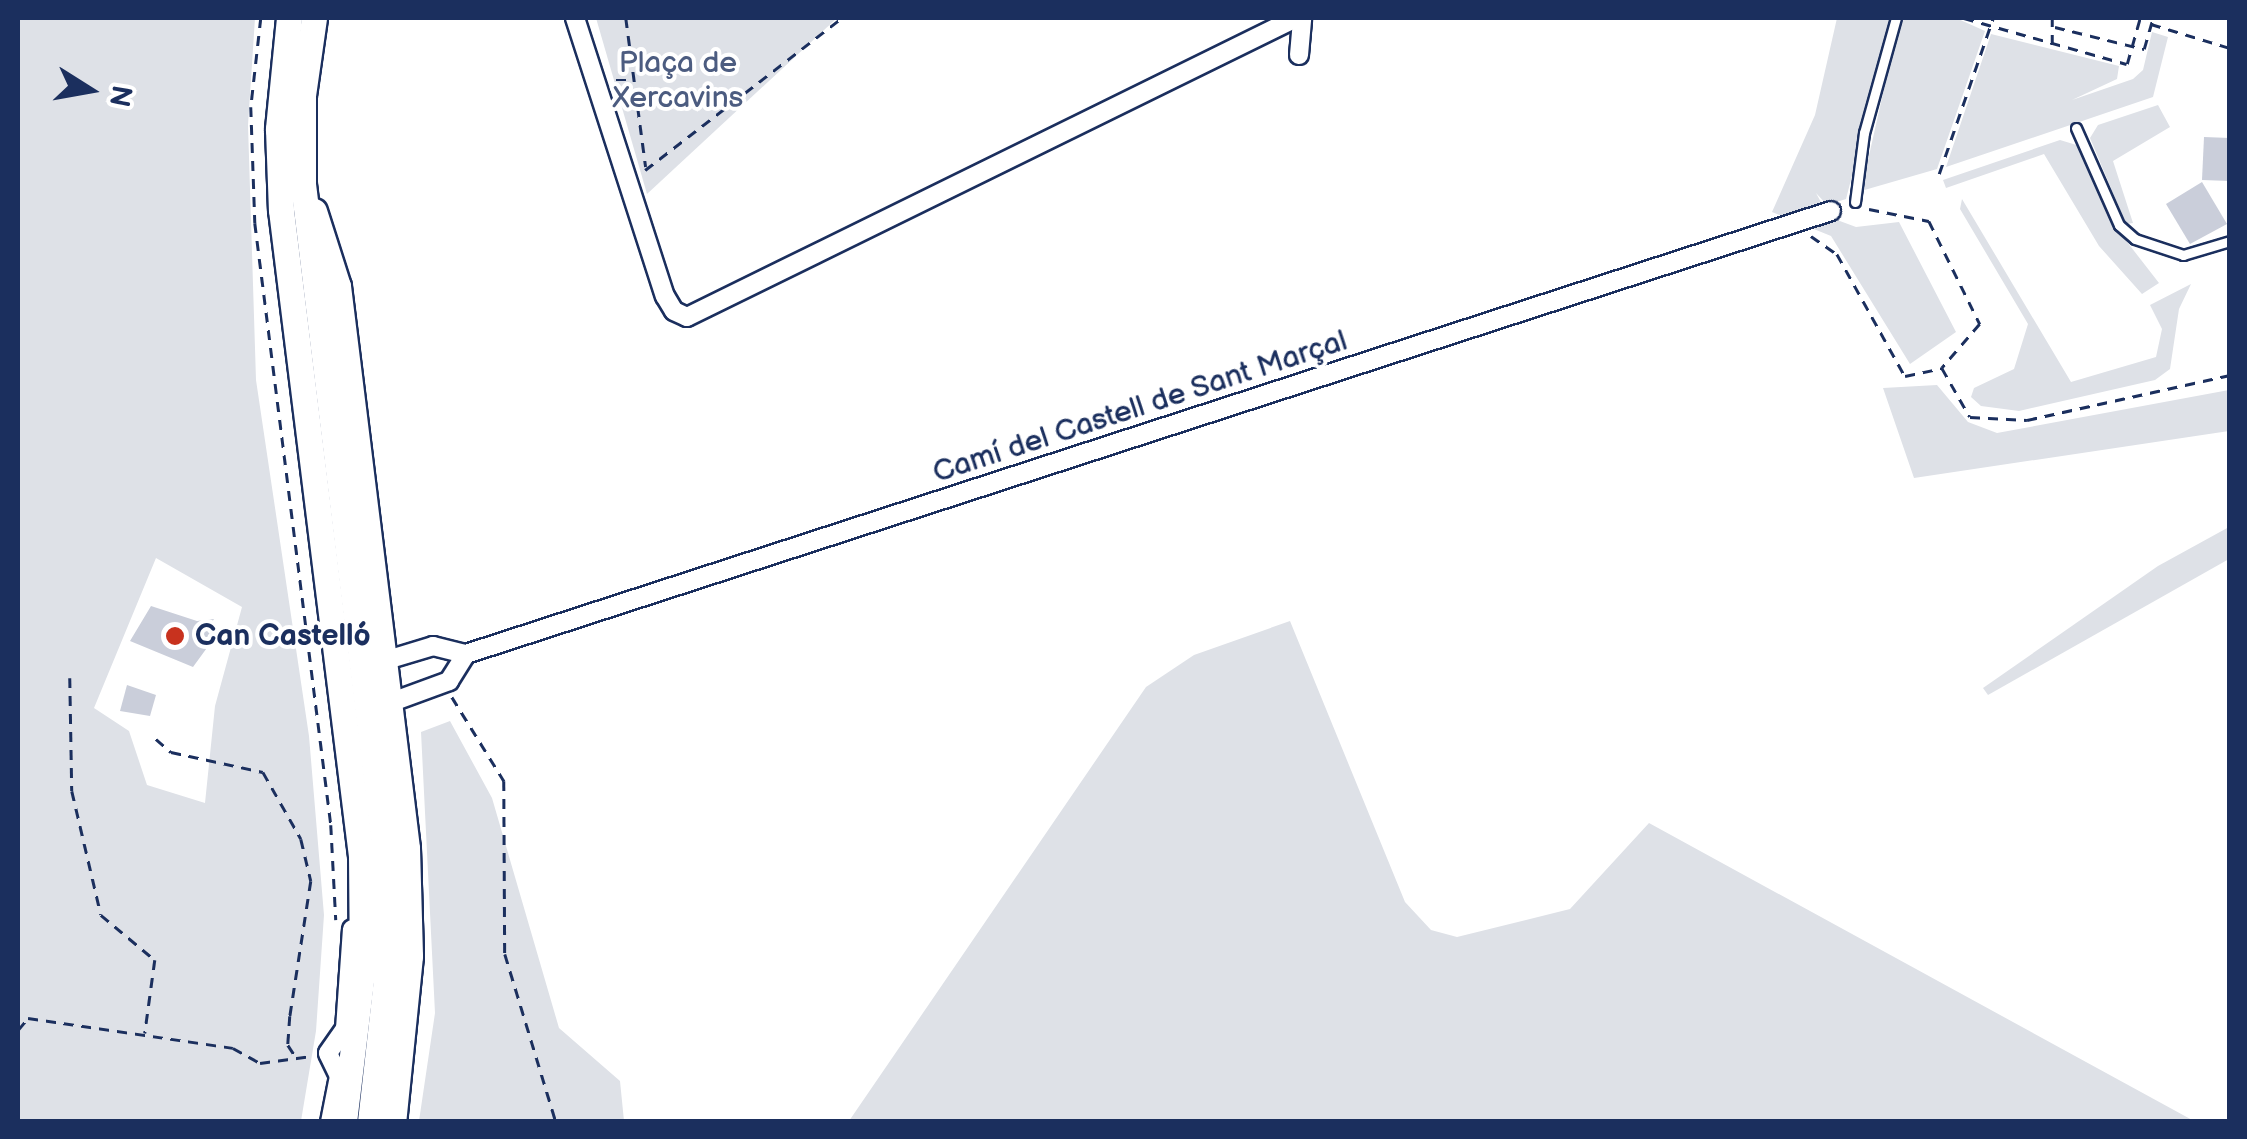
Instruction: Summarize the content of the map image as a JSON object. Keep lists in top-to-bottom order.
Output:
{
  "streets": {
    "street": ["Camí del Castell de Sant Marçal"]
  },
  "parks": ["Plaça de Xercavins"],
  "places": ["Can Castelló"],
  "north": "right"
}
